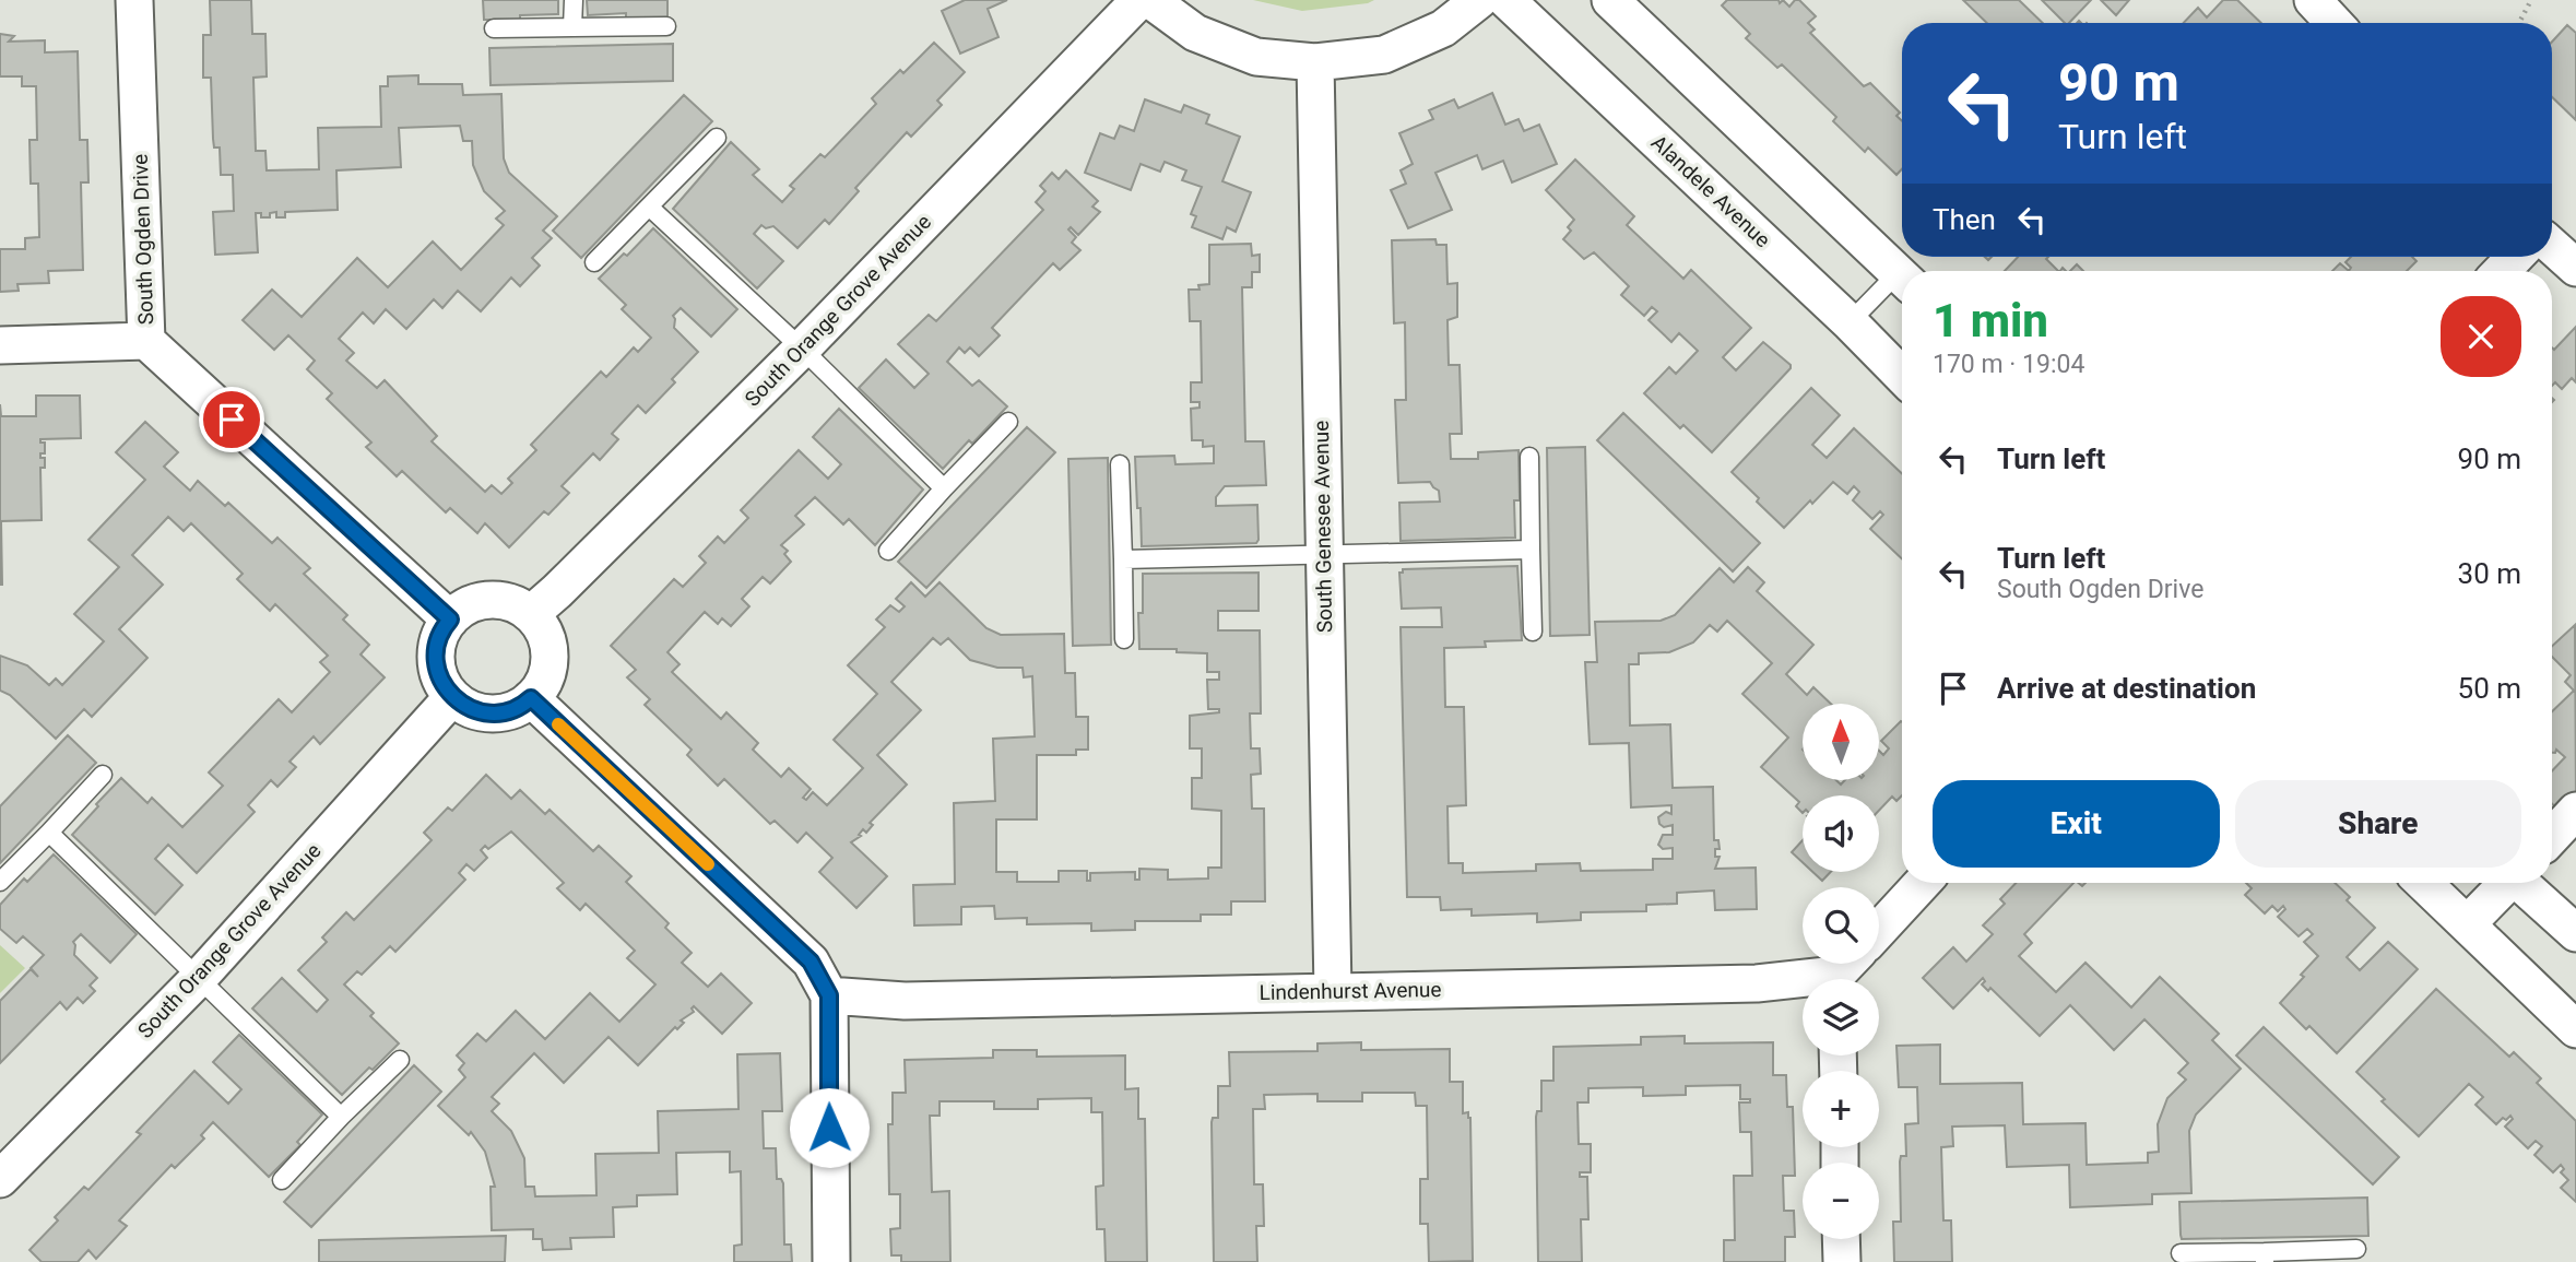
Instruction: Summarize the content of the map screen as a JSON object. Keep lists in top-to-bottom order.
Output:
{
  "streets": {
    "street": [
      "Alandele Avenue",
      "South Ogden Drive",
      "South Orange Grove Avenue",
      "South Genesee Avenue",
      "Lindenhurst Avenue"
    ]
  },
  "crossings": [
    ["South Ogden Drive", "South Orange Grove Avenue"],
    ["South Genesee Avenue", "Lindenhurst Avenue"]
  ],
  "north": "top",
  "page": {
    "turn": ["90 m", "Turn left"],
    "then": "Then",
    "heading": ["1 min", "170 m · 19:04"],
    "list": [
      {
        "name": "Turn left",
        "value": "90 m"
      },
      {
        "name": "Turn left",
        "note": "South Ogden Drive",
        "value": "30 m"
      },
      {
        "name": "Arrive at destination",
        "value": "50 m"
      }
    ],
    "map_buttons": ["+", "−"],
    "buttons": ["Exit", "Share"]
  }
}
